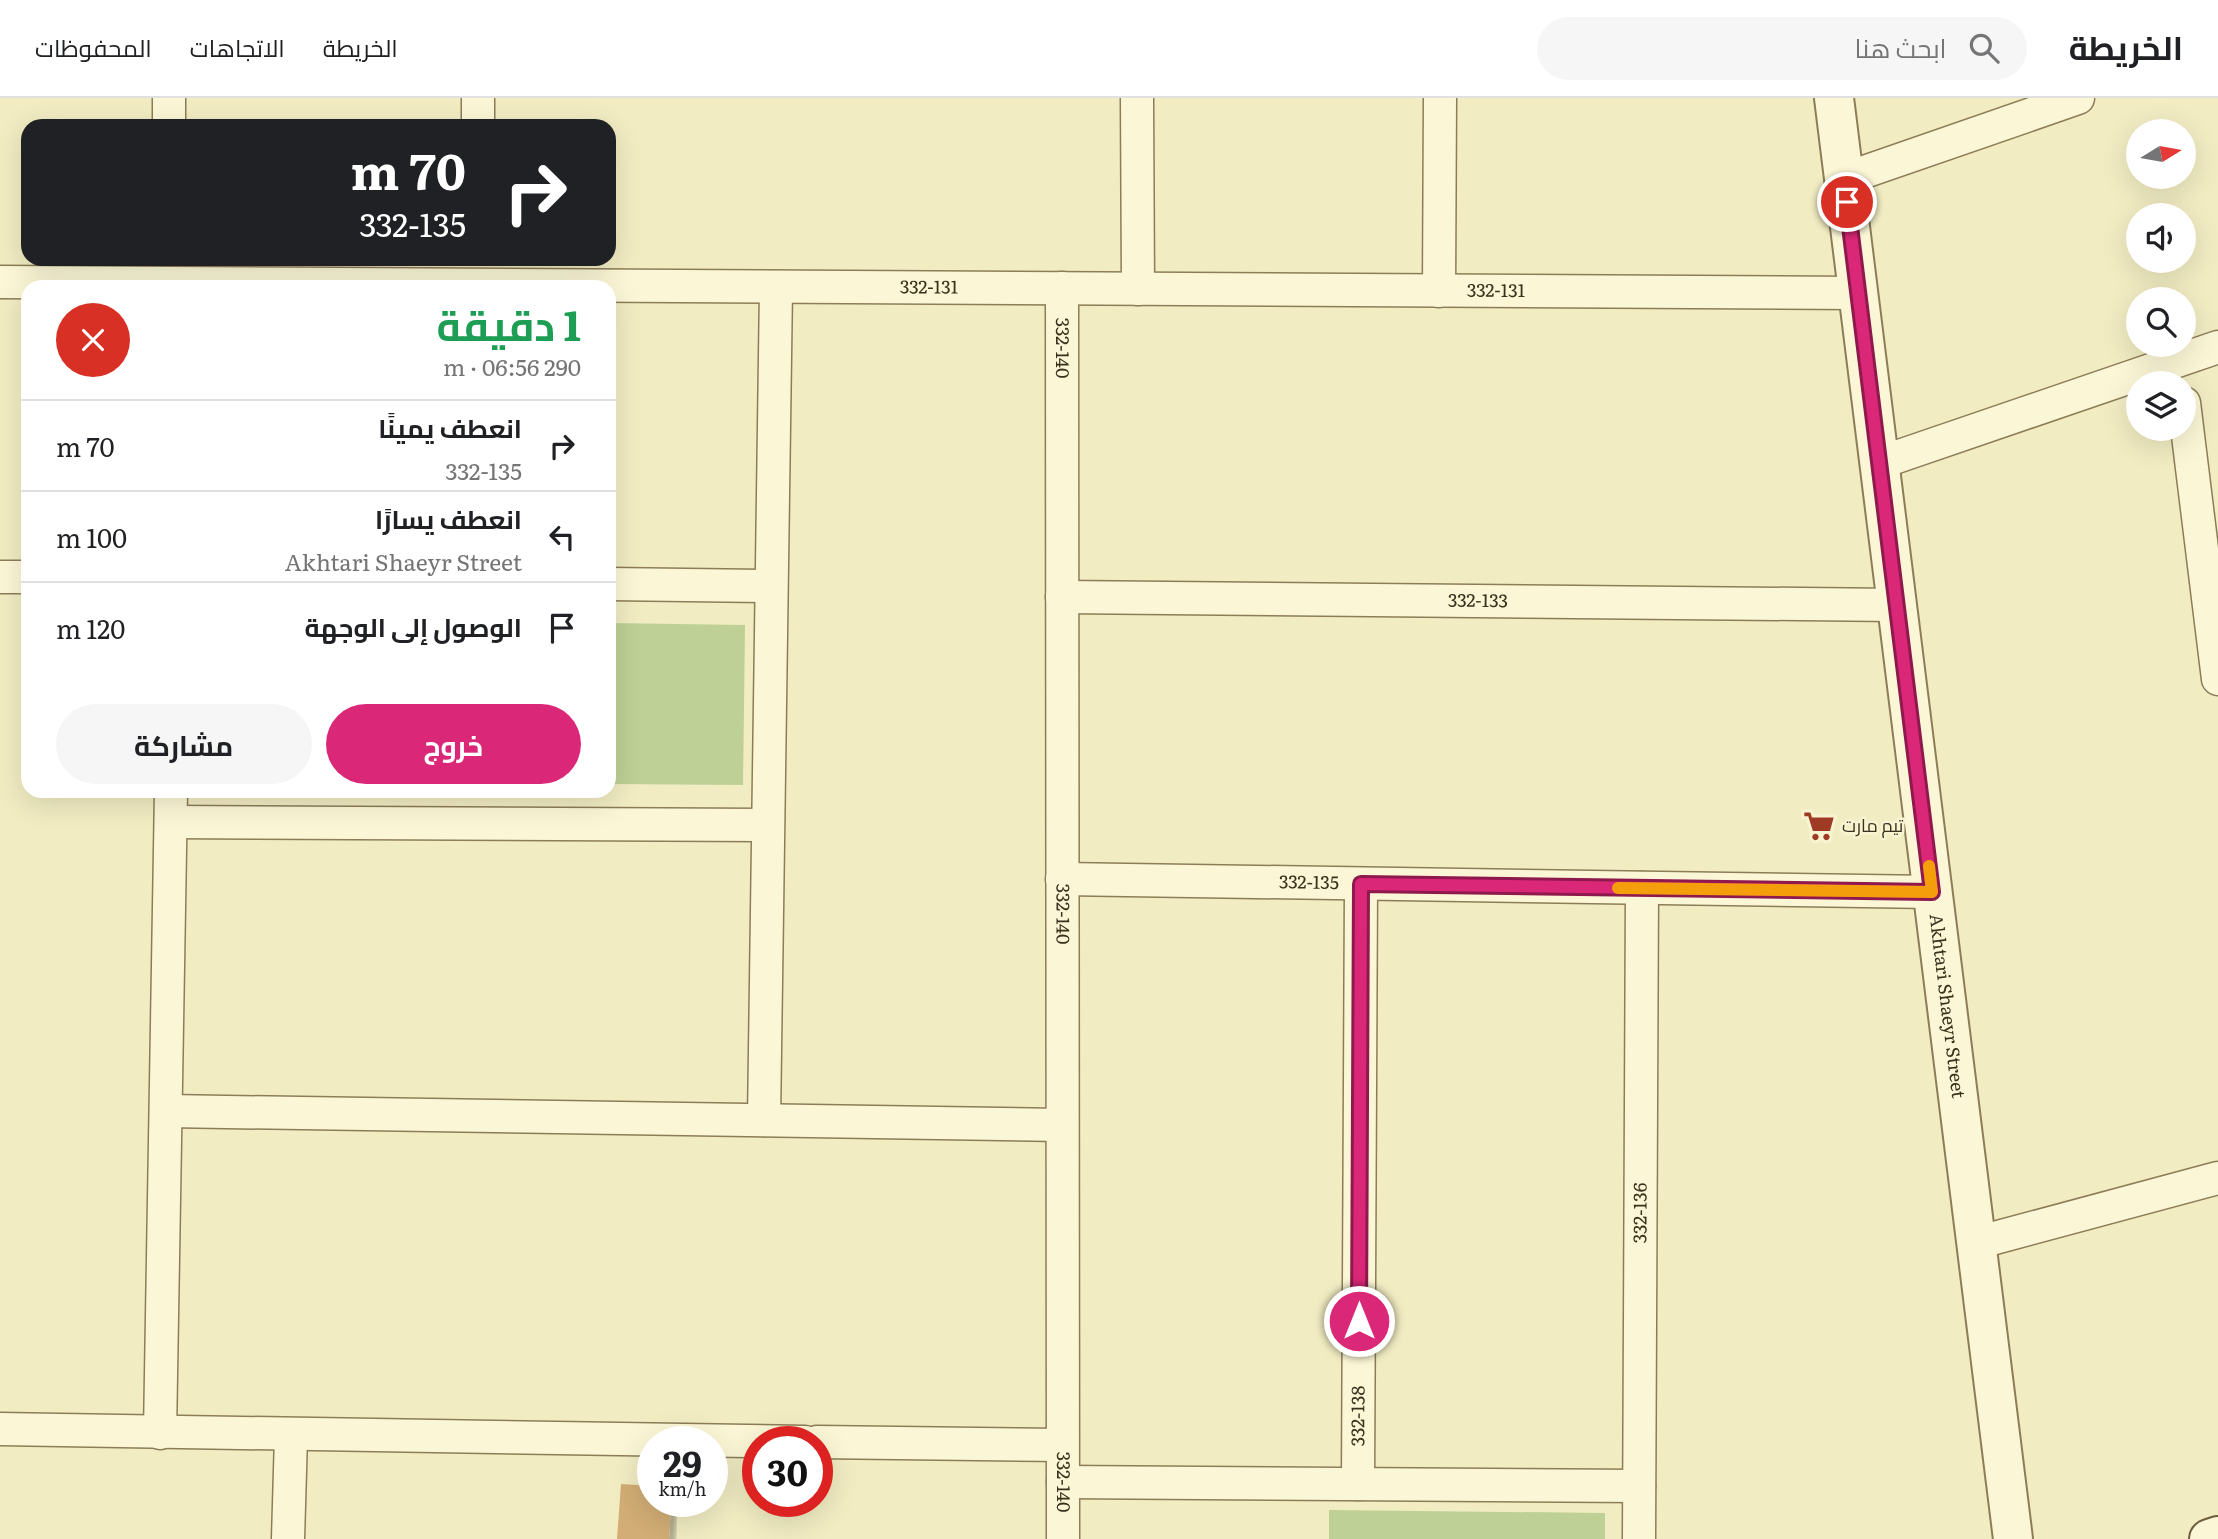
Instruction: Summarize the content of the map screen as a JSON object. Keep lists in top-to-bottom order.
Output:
{
  "streets": {
    "street": [
      "332-131",
      "332-140",
      "332-133",
      "332-135",
      "Akhtari Shaeyr Street",
      "332-136",
      "332-138"
    ]
  },
  "crossings": [
    ["332-131", "332-140"],
    ["332-131", "Akhtari Shaeyr Street"],
    ["332-140", "332-133"],
    ["332-140", "332-135"],
    ["332-133", "Akhtari Shaeyr Street"],
    ["332-135", "Akhtari Shaeyr Street"],
    ["332-135", "332-136"],
    ["332-135", "332-138"]
  ],
  "places": {
    "supermarket": ["تيم مارت"]
  },
  "north": "right",
  "page": {
    "header": "الخريطة",
    "search": "ابحث هنا",
    "nav": ["الخريطة", "الاتجاهات", "المحفوظات"],
    "turn": ["70 m", "332-135"],
    "heading": ["1 دقيقة", "290 m · 06:56"],
    "list": [
      {
        "name": "انعطف يمينًا",
        "note": "332-135",
        "value": "70 m"
      },
      {
        "name": "انعطف يسارًا",
        "note": "Akhtari Shaeyr Street",
        "value": "100 m"
      },
      {
        "name": "الوصول إلى الوجهة",
        "value": "120 m"
      }
    ],
    "buttons": ["خروج", "مشاركة"],
    "speed": "29 km/h",
    "limit": "30"
  }
}
